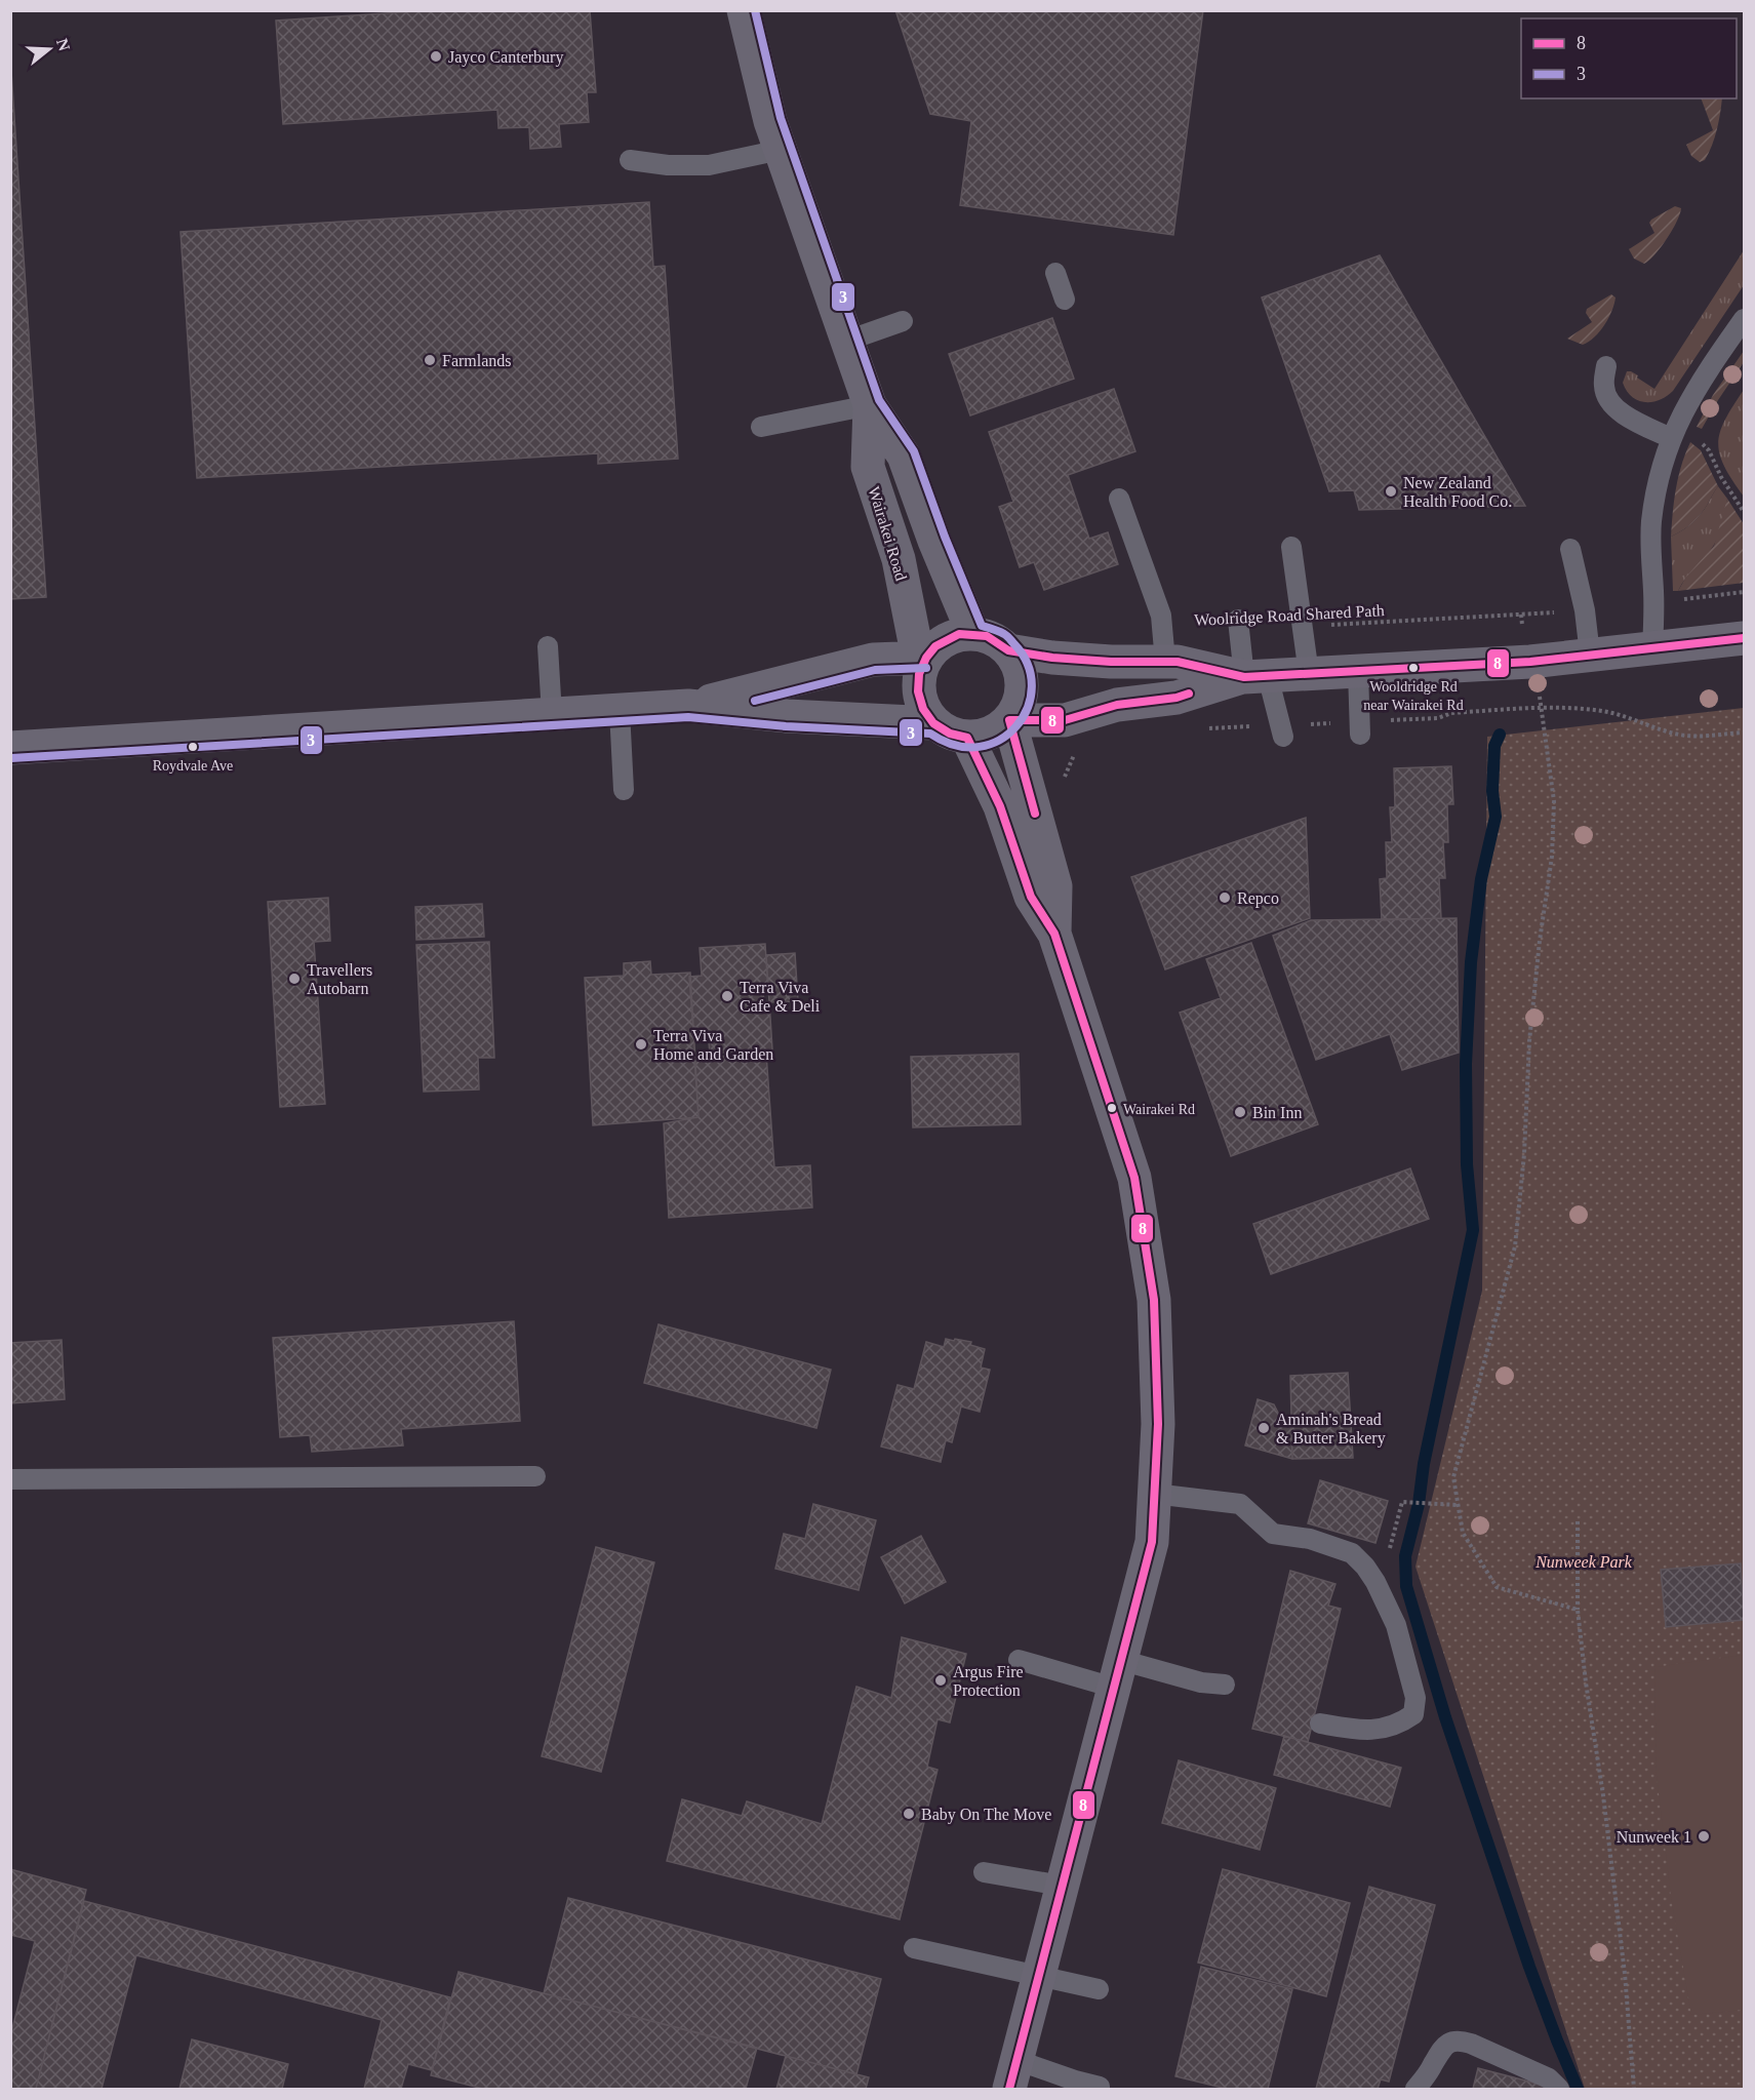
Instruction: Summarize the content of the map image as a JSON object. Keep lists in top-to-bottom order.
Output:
{
  "streets": {
    "street": ["Wairakei Road"],
    "path": ["Woolridge Road Shared Path"]
  },
  "parks": ["Nunweek Park"],
  "places": [
    "Jayco Canterbury",
    "Farmlands",
    "New Zealand Health Food Co.",
    "Wooldridge Rd near Wairakei Rd",
    "Roydvale Ave",
    "Repco",
    "Travellers Autobarn",
    "Terra Viva Cafe & Deli",
    "Terra Viva Home and Garden",
    "Wairakei Rd",
    "Bin Inn",
    "Aminah's Bread & Butter Bakery",
    "Argus Fire Protection",
    "Baby On The Move",
    "Nunweek 1"
  ],
  "lines": ["transit line 3", "transit line 8"],
  "legend": ["8", "3"],
  "north": "right"
}
